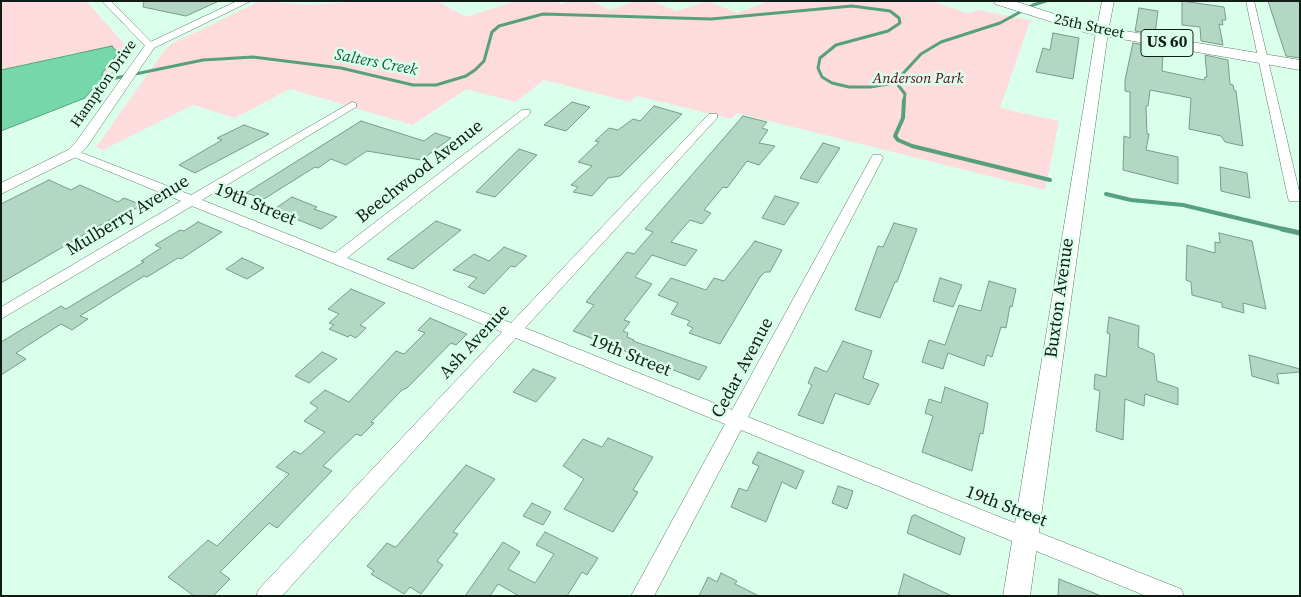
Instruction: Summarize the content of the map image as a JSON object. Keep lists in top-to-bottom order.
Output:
{
  "streets": {
    "main road": ["25th Street", "US 60", "Buxton Avenue"],
    "street": [
      "Hampton Drive",
      "Beechwood Avenue",
      "19th Street",
      "Mulberry Avenue",
      "Ash Avenue",
      "Cedar Avenue"
    ]
  },
  "crossings": [
    ["25th Street", "Buxton Avenue"],
    ["Hampton Drive", "19th Street"],
    ["Beechwood Avenue", "19th Street"],
    ["19th Street", "Mulberry Avenue"],
    ["19th Street", "Buxton Avenue"],
    ["19th Street", "Ash Avenue"],
    ["19th Street", "Cedar Avenue"]
  ],
  "water": ["Salters Creek"],
  "parks": ["Anderson Park"]
}
